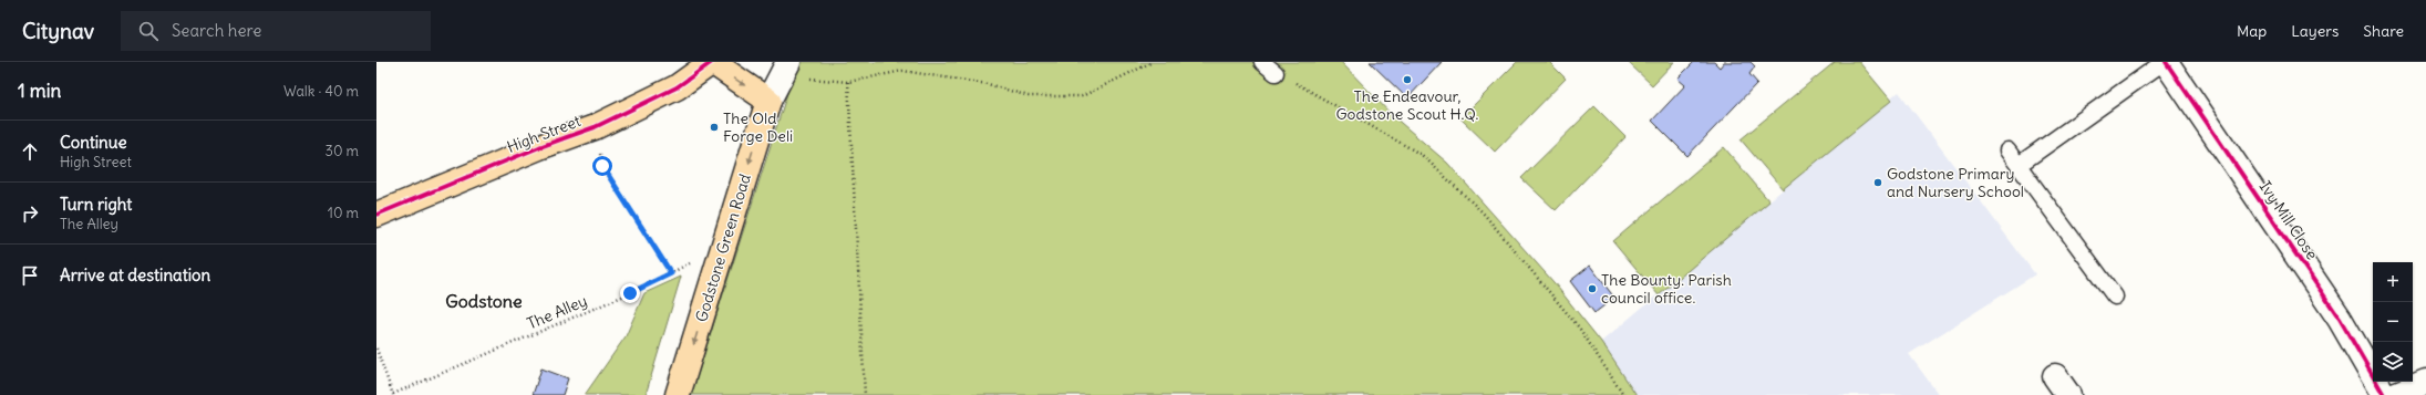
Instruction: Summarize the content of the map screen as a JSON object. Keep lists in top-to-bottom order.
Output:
{
  "streets": {
    "main road": ["High Street", "Godstone Green Road"],
    "street": ["Ivy Mill Close"],
    "path": ["The Alley"]
  },
  "crossings": [
    ["High Street", "The Alley"],
    ["Godstone Green Road", "The Alley"]
  ],
  "one_way": ["Godstone Green Road"],
  "districts": ["Godstone"],
  "places": [
    "The Endeavour, Godstone Scout H.Q.",
    "The Old Forge Deli",
    "Godstone Primary and Nursery School",
    "The Bounty. Parish council office."
  ],
  "page": {
    "header": "Citynav",
    "search": "Search here",
    "nav": ["Map", "Layers", "Share"],
    "heading": ["1 min", "Walk · 40 m"],
    "list": [
      ["Continue", "High Street", "30 m"],
      ["Turn right", "The Alley", "10 m"],
      "Arrive at destination"
    ],
    "map_buttons": ["+", "−"]
  }
}
